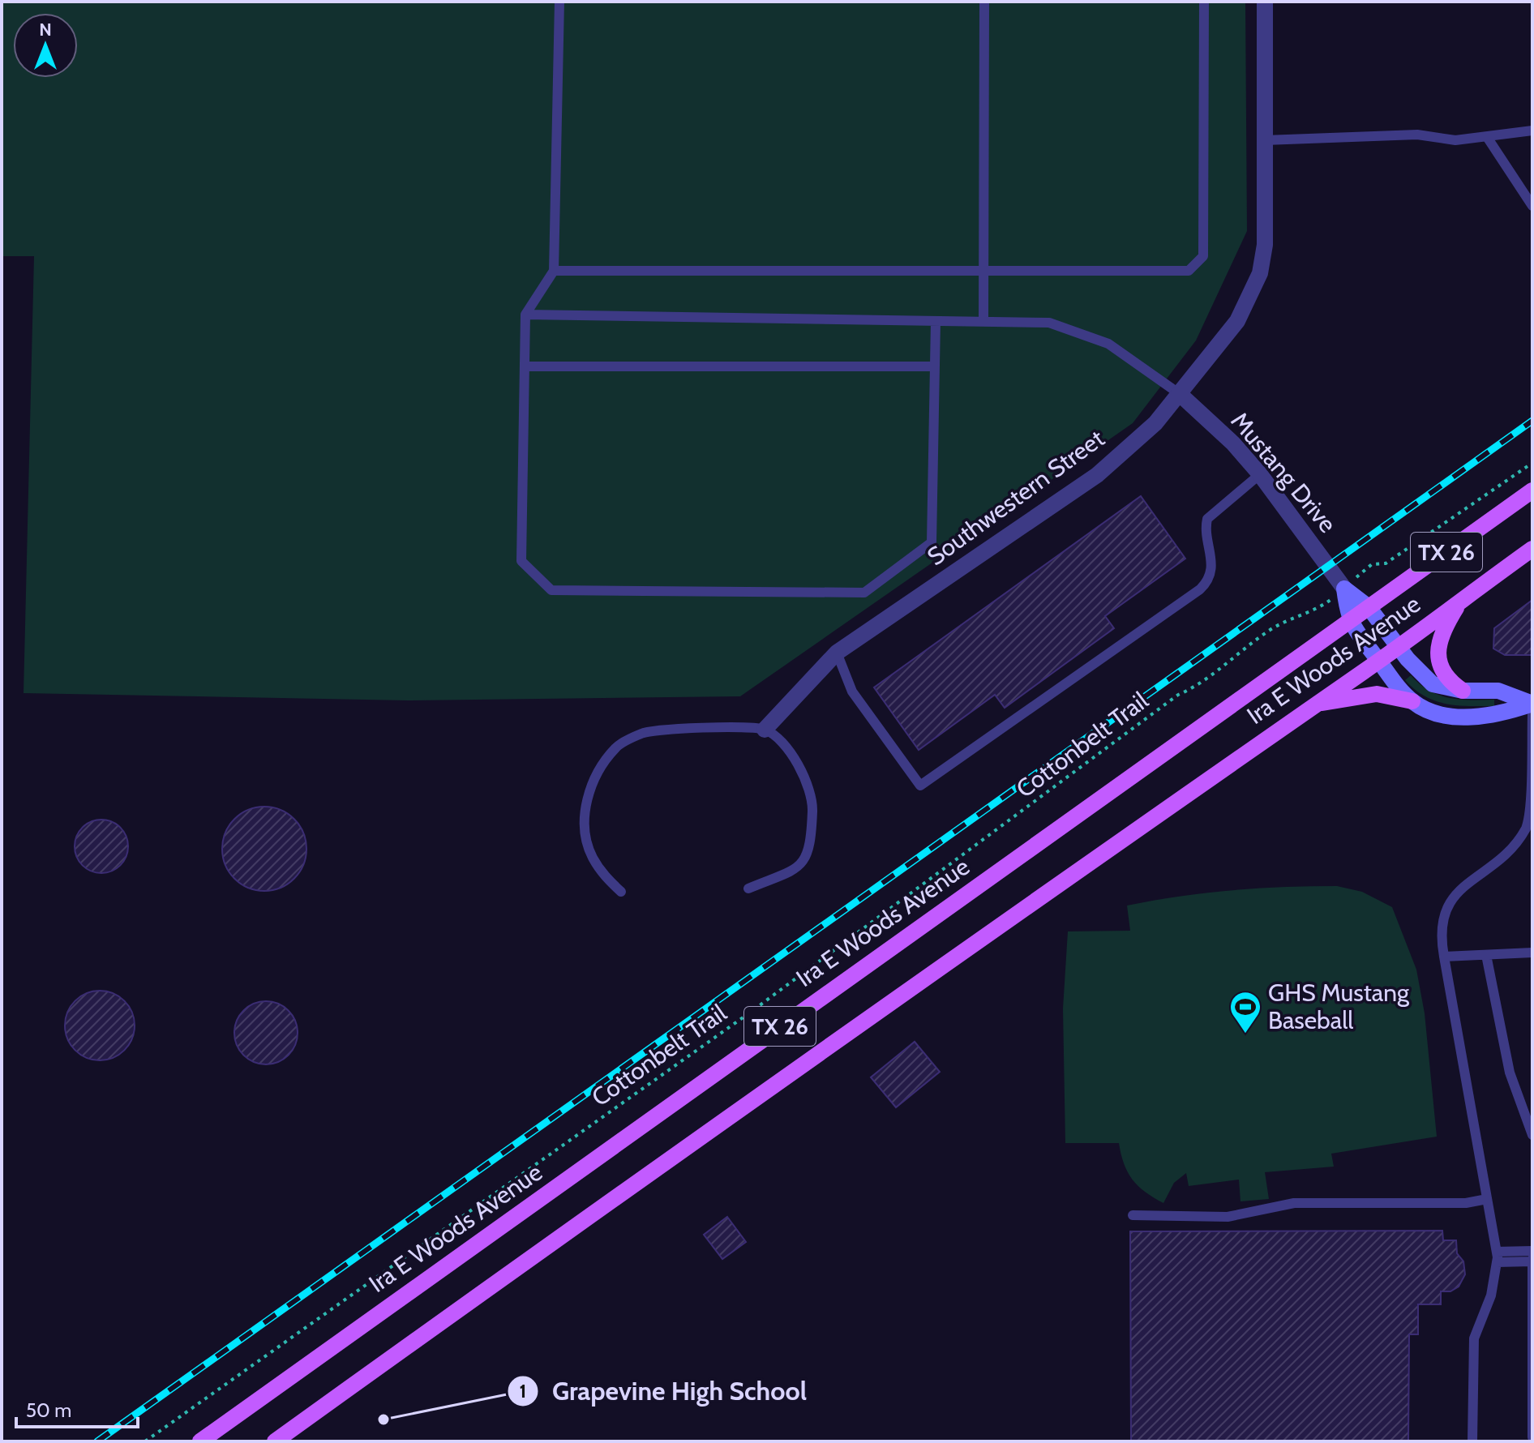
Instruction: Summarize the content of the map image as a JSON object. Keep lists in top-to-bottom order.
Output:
{
  "streets": {
    "main road": ["Mustang Drive", "TX 26", "Ira E Woods Avenue"],
    "street": ["Southwestern Street"],
    "path": ["Cottonbelt Trail"]
  },
  "crossings": [
    ["Mustang Drive", "Southwestern Street"],
    ["Mustang Drive", "Ira E Woods Avenue"],
    ["Mustang Drive", "Cottonbelt Trail"]
  ],
  "places": {
    "sports": ["GHS Mustang Baseball"],
    "other": ["Grapevine High School"]
  },
  "scale_bar": "50 m",
  "north": "top"
}
